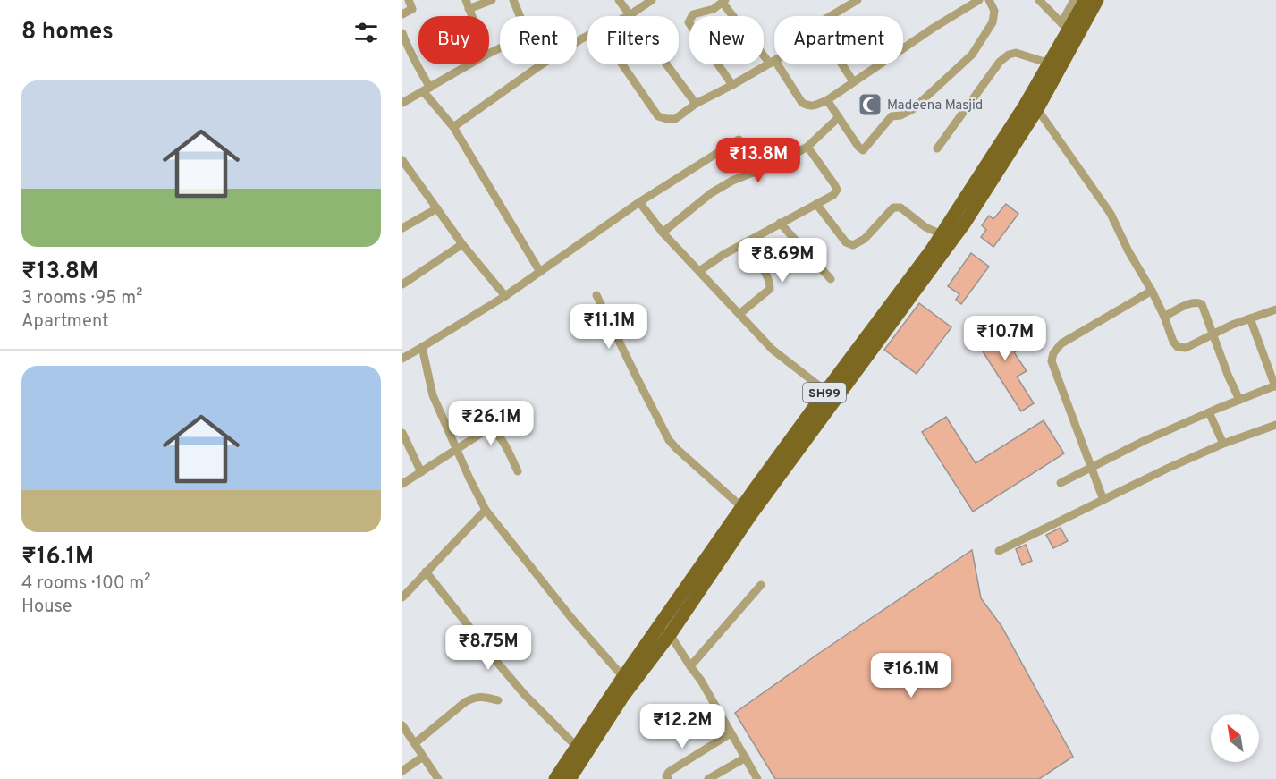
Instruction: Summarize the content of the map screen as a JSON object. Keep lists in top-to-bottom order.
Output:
{
  "streets": {
    "main road": ["SH99"]
  },
  "places": {
    "mosque": ["Madeena Masjid"]
  },
  "north": "top left",
  "page": {
    "heading": "8 homes",
    "chip": [
      "Buy",
      "Rent",
      "Filters",
      "New",
      "Apartment"
    ],
    "list": [
      {
        "name": "₹13.8M",
        "note": "3 rooms · 95 m² · Apartment"
      },
      {
        "name": "₹16.1M",
        "note": "4 rooms · 100 m² · House"
      }
    ],
    "price": [
      "₹13.8M",
      "₹8.69M",
      "₹11.1M",
      "₹10.7M",
      "₹26.1M",
      "₹8.75M",
      "₹16.1M",
      "₹12.2M"
    ]
  }
}
